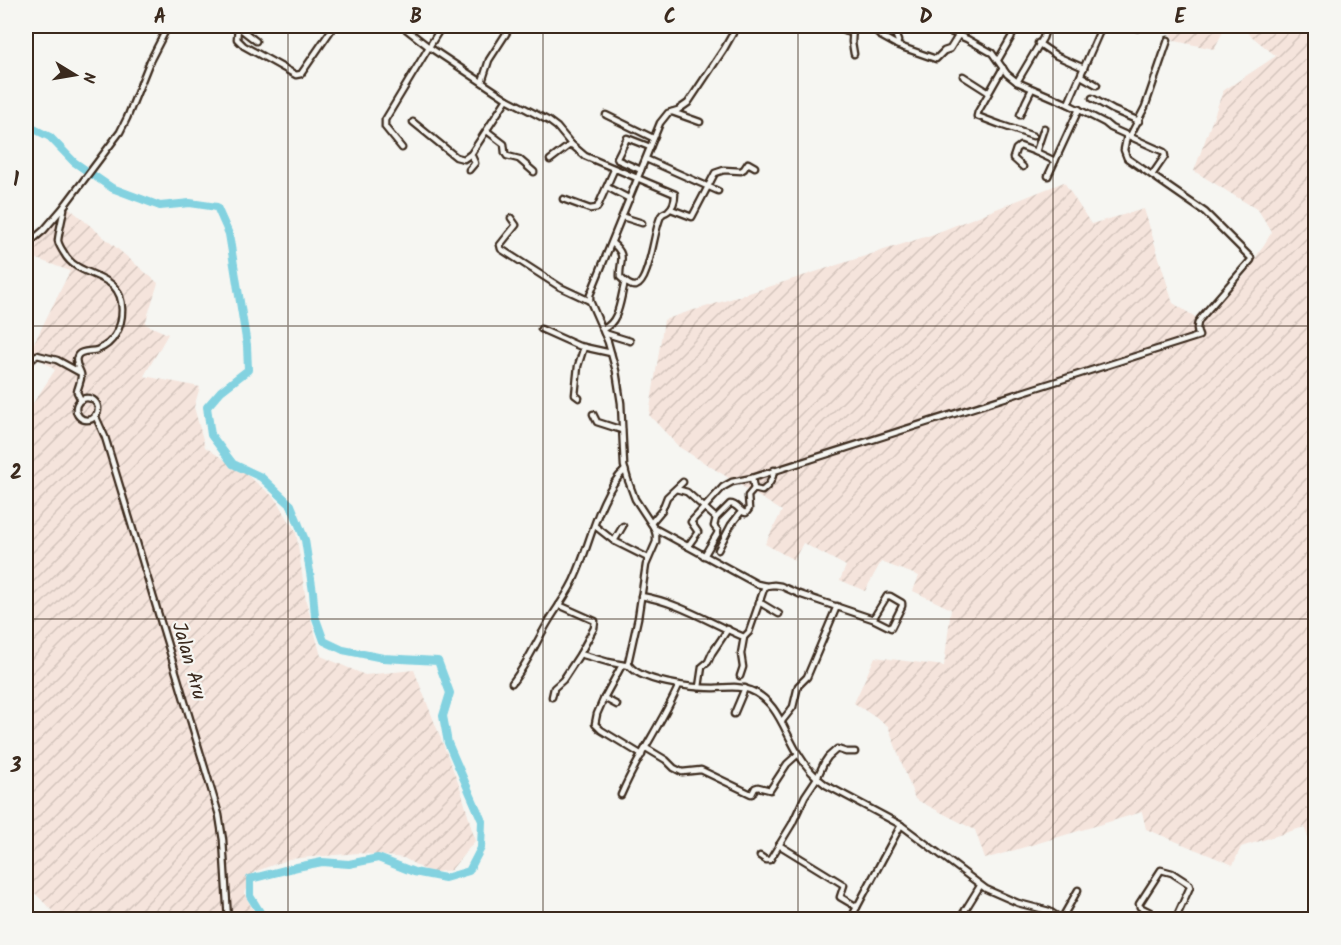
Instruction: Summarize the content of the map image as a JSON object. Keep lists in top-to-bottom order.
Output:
{
  "streets": {
    "street": ["Jalan Aru"]
  },
  "north": "right",
  "grid": {
    "columns": [
      "A",
      "B",
      "C",
      "D",
      "E"
    ],
    "rows": ["1", "2", "3"]
  }
}
